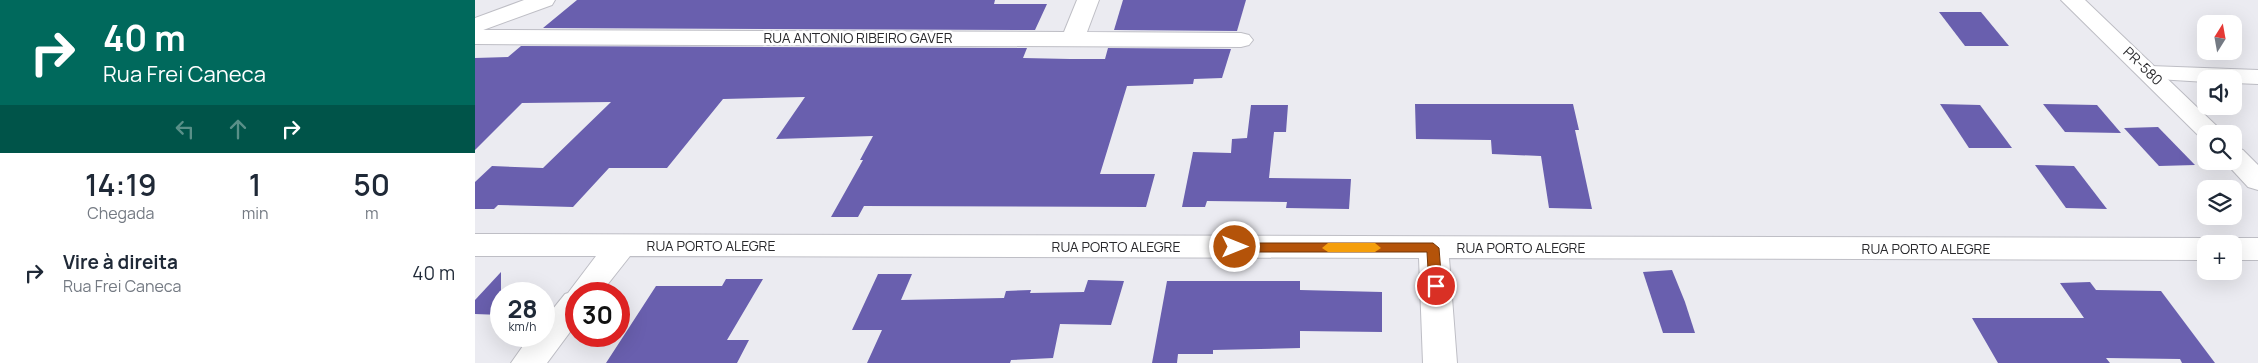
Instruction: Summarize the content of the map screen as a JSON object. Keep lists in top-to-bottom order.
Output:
{
  "streets": {
    "street": ["RUA ANTONIO RIBEIRO GAVER", "PR-580", "RUA PORTO ALEGRE"]
  },
  "north": "top",
  "page": {
    "turn": ["40 m", "Rua Frei Caneca"],
    "map_buttons": "+",
    "eta": [
      "14:19",
      "Chegada",
      "1",
      "min",
      "50",
      "m"
    ],
    "list": [
      {
        "name": "Vire à direita",
        "note": "Rua Frei Caneca",
        "value": "40 m"
      }
    ],
    "speed": "28 km/h",
    "limit": "30"
  }
}
